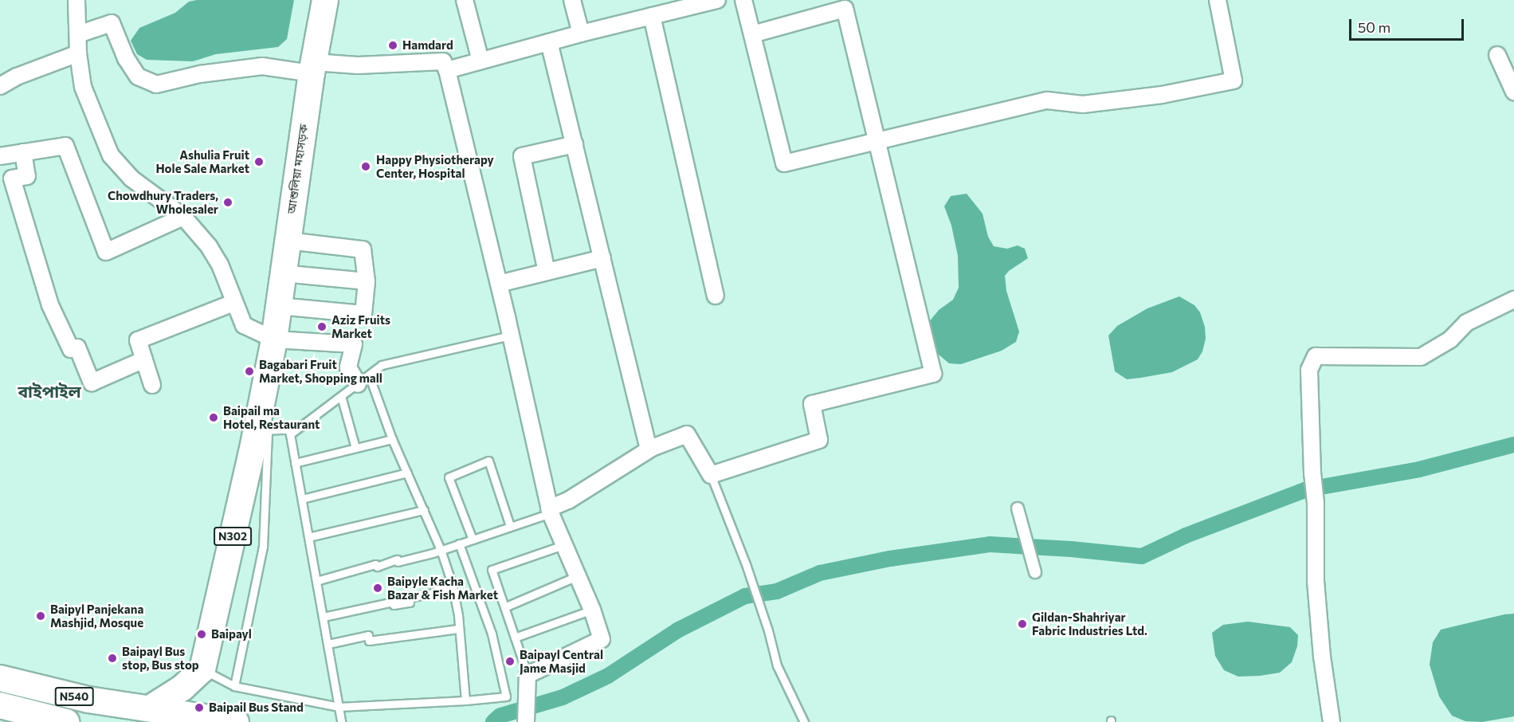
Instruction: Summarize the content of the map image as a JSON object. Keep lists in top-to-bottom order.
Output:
{
  "streets": {
    "highway": ["আশুলিয়া মহাসড়ক", "N302", "N540"]
  },
  "crossings": [
    ["আশুলিয়া মহাসড়ক", "N302"]
  ],
  "districts": ["বাইপাইল"],
  "places": [
    "Hamdard",
    "Ashulia Fruit Hole Sale Market",
    "Happy Physiotherapy Center, Hospital",
    "Chowdhury Traders, Wholesaler",
    "Aziz Fruits Market",
    "Bagabari Fruit Market, Shopping mall",
    "Baipail ma Hotel, Restaurant",
    "Baipyle Kacha Bazar & Fish Market",
    "Baipyl Panjekana Mashjid, Mosque",
    "Gildan-Shahriyar Fabric Industries Ltd.",
    "Baipayl",
    "Baipayl Bus stop, Bus stop",
    "Baipayl Central Jame Masjid",
    "Baipail Bus Stand"
  ],
  "scale_bar": "50 m"
}
